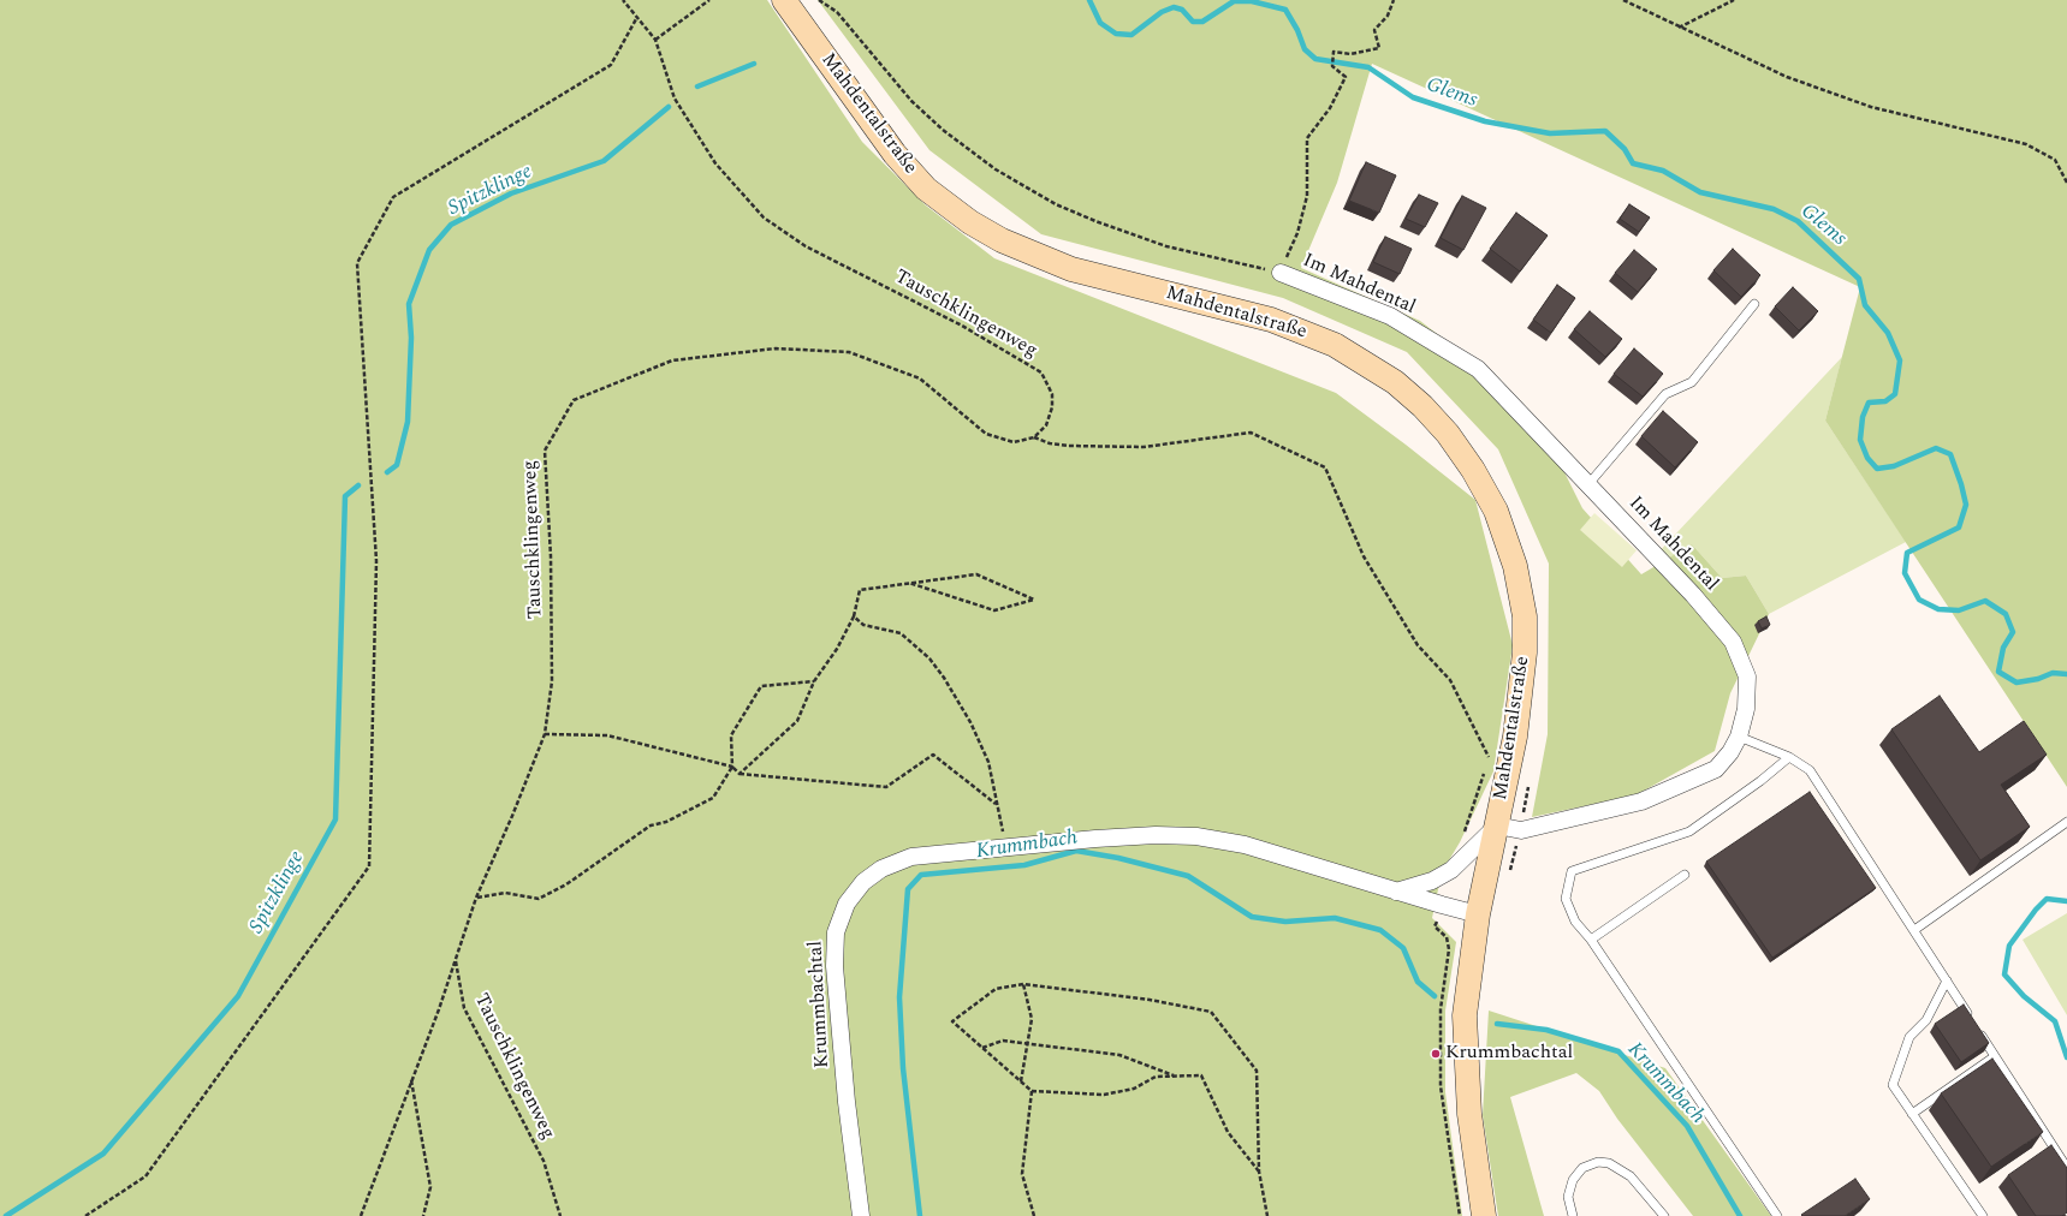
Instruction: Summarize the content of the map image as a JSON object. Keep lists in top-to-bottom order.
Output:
{
  "streets": {
    "main road": ["Mahdentalstraße"],
    "street": ["Im Mahdental", "Krummbachtal"],
    "path": ["Tauschklingenweg"]
  },
  "crossings": [
    ["Mahdentalstraße", "Im Mahdental"],
    ["Mahdentalstraße", "Krummbachtal"]
  ],
  "water": ["Glems", "Spitzklinge", "Krummbach"],
  "places": ["Krummbachtal"]
}
